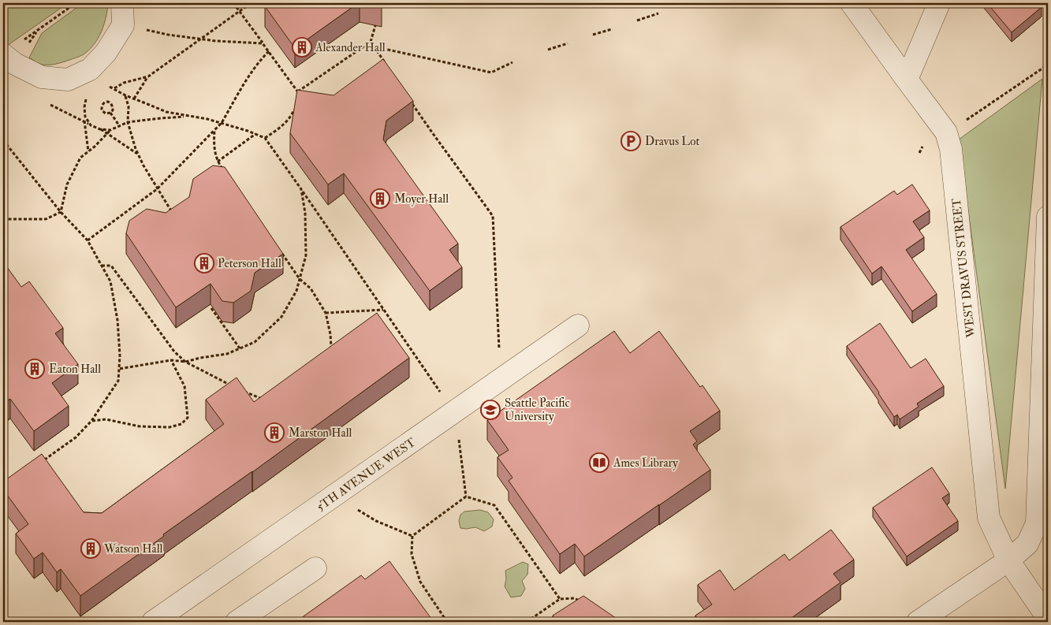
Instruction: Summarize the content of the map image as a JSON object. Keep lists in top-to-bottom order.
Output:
{
  "streets": {
    "street": ["WEST DRAVUS STREET", "5TH AVENUE WEST"]
  },
  "places": {
    "building": [
      "Alexander Hall",
      "Moyer Hall",
      "Peterson Hall",
      "Eaton Hall",
      "Marston Hall",
      "Watson Hall"
    ],
    "parking": ["Dravus Lot"],
    "school or university": ["Seattle Pacific University"],
    "library": ["Ames Library"]
  }
}
